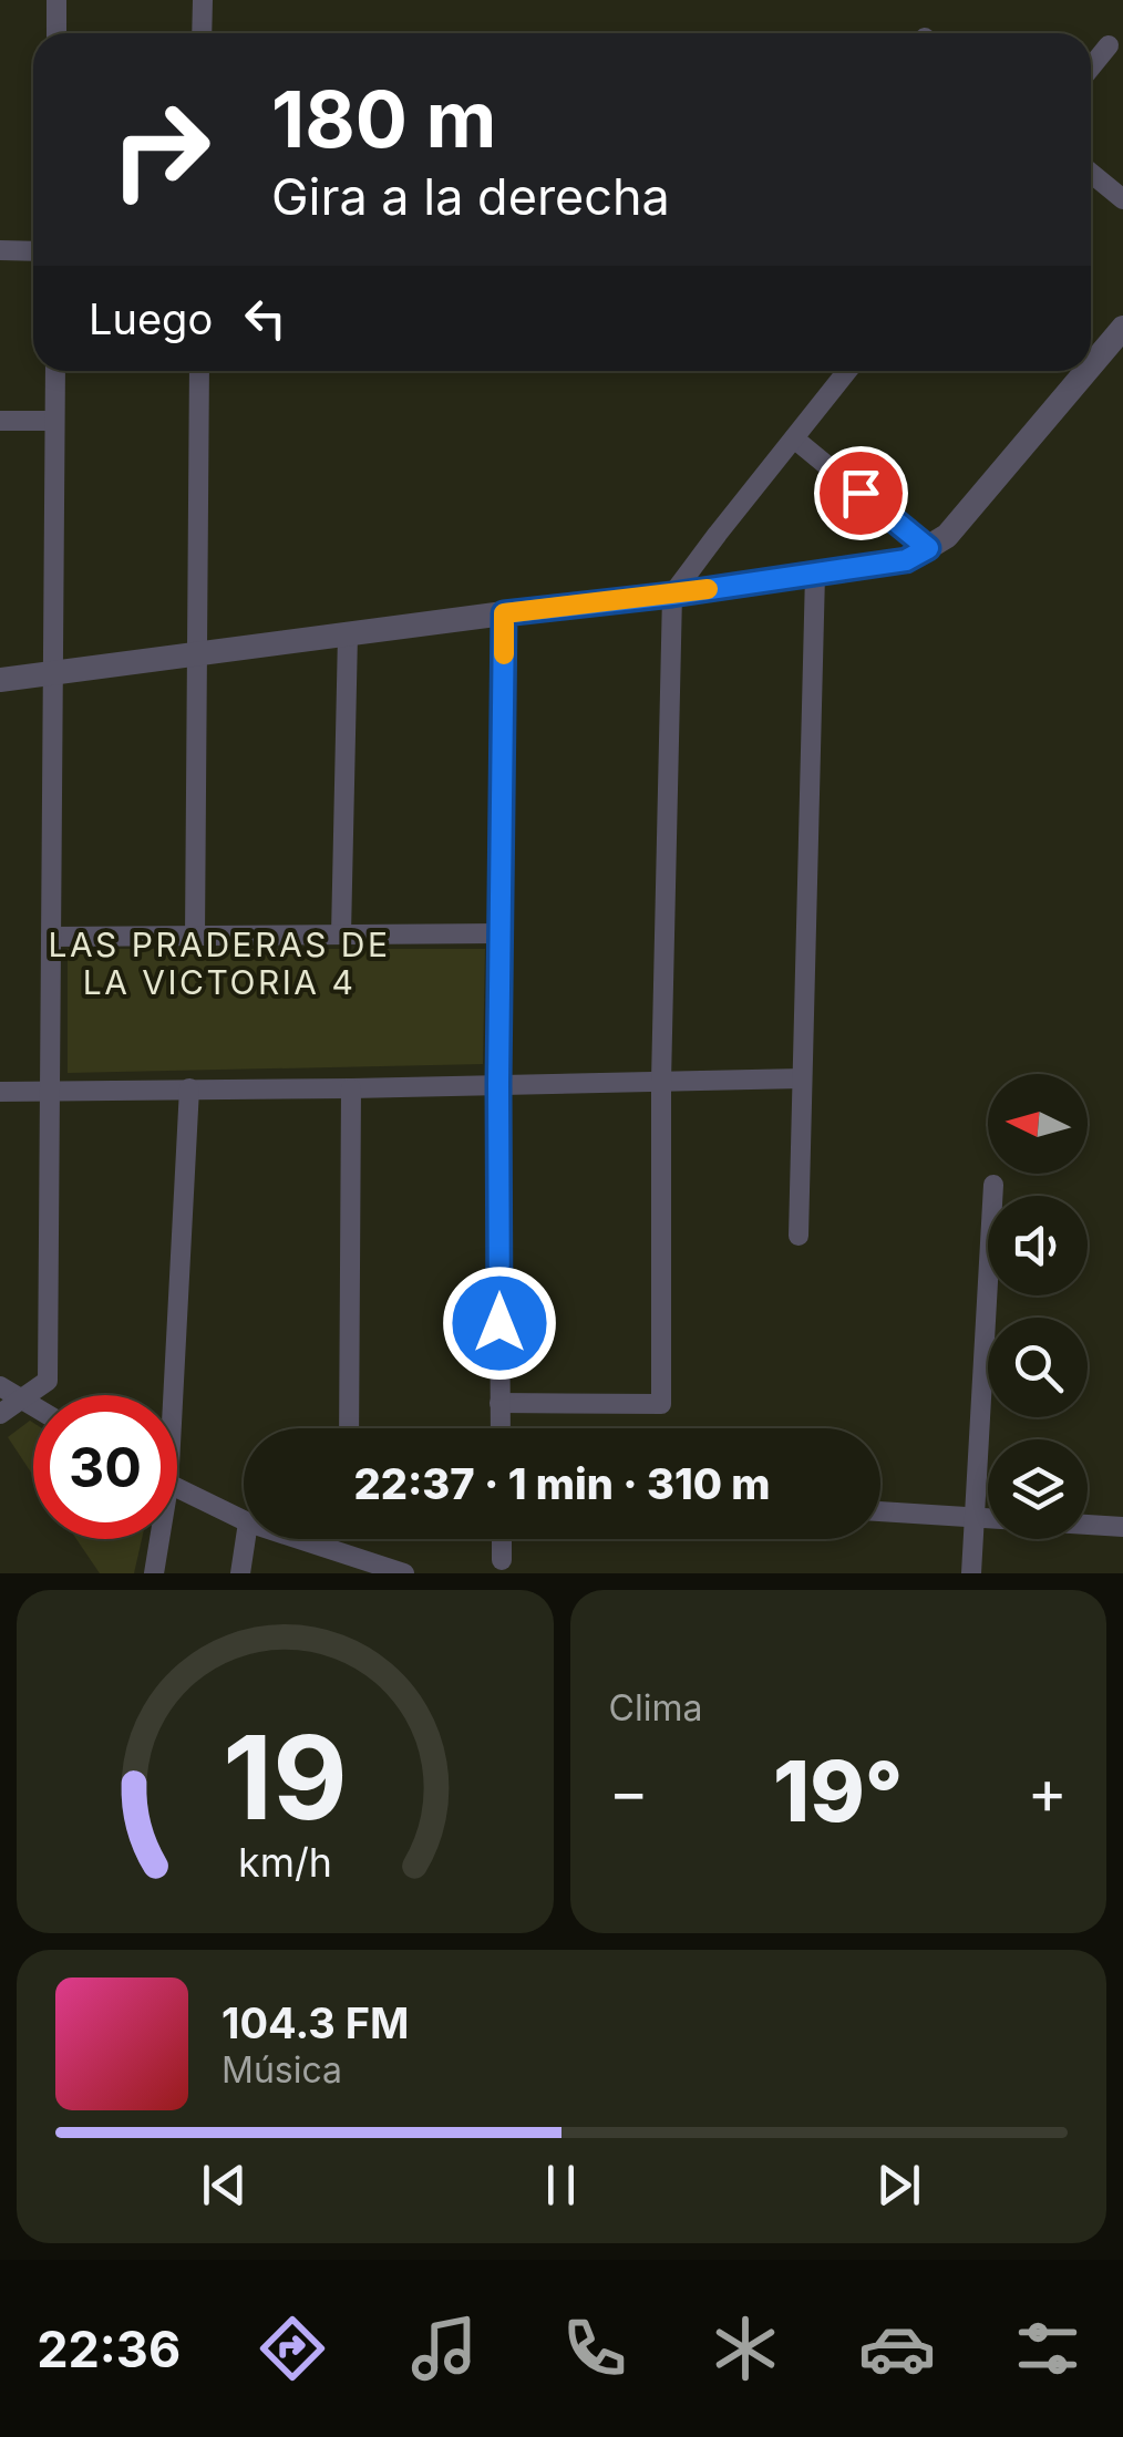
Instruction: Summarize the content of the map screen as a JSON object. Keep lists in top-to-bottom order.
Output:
{
  "districts": ["LAS PRADERAS DE LA VICTORIA 4"],
  "north": "left",
  "page": {
    "turn": ["180 m", "Gira a la derecha"],
    "then": "Luego",
    "limit": "30",
    "trip": "22:37 · 1 min · 310 m",
    "tile": "Clima",
    "heat": ["−", "19°", "+"],
    "song": ["104.3 FM", "Música"],
    "tabs": "22:36",
    "gauge": ["19", "km/h"]
  }
}
